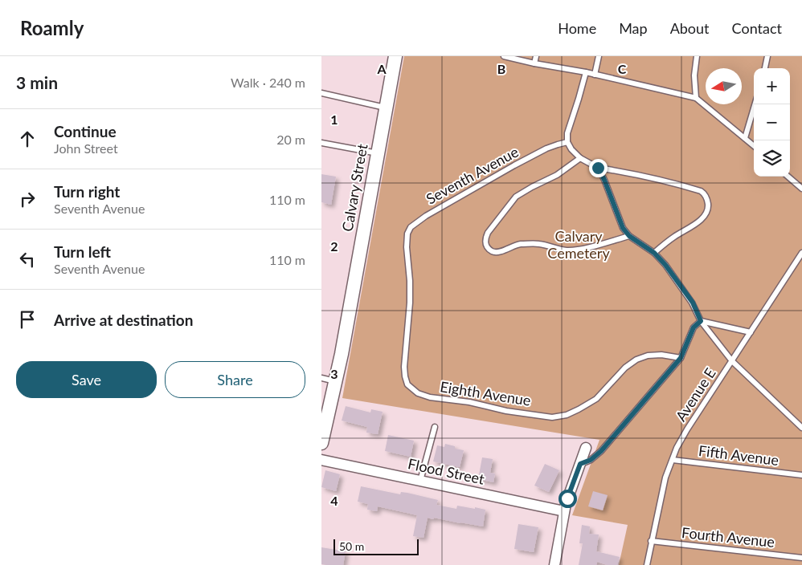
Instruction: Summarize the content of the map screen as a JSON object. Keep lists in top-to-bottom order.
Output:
{
  "streets": {
    "street": ["Calvary Street", "Flood Street"],
    "lane": [
      "Seventh Avenue",
      "Eighth Avenue",
      "Avenue E",
      "Fifth Avenue",
      "Fourth Avenue"
    ]
  },
  "crossings": [
    ["Seventh Avenue", "Eighth Avenue"],
    ["Avenue E", "Fifth Avenue"],
    ["Avenue E", "Fourth Avenue"]
  ],
  "parks": ["Calvary Cemetery"],
  "scale_bar": "50 m",
  "north": "left",
  "page": {
    "header": "Roamly",
    "nav": [
      "Home",
      "Map",
      "About",
      "Contact"
    ],
    "heading": ["3 min", "Walk · 240 m"],
    "map_buttons": ["+", "−"],
    "list": [
      ["Continue", "John Street", "20 m"],
      ["Turn right", "Seventh Avenue", "110 m"],
      ["Turn left", "Seventh Avenue", "110 m"],
      "Arrive at destination"
    ],
    "buttons": ["Save", "Share"],
    "scale": "50 m"
  },
  "grid": {
    "columns": ["A", "B", "C"],
    "rows": [
      "1",
      "2",
      "3",
      "4"
    ]
  }
}
